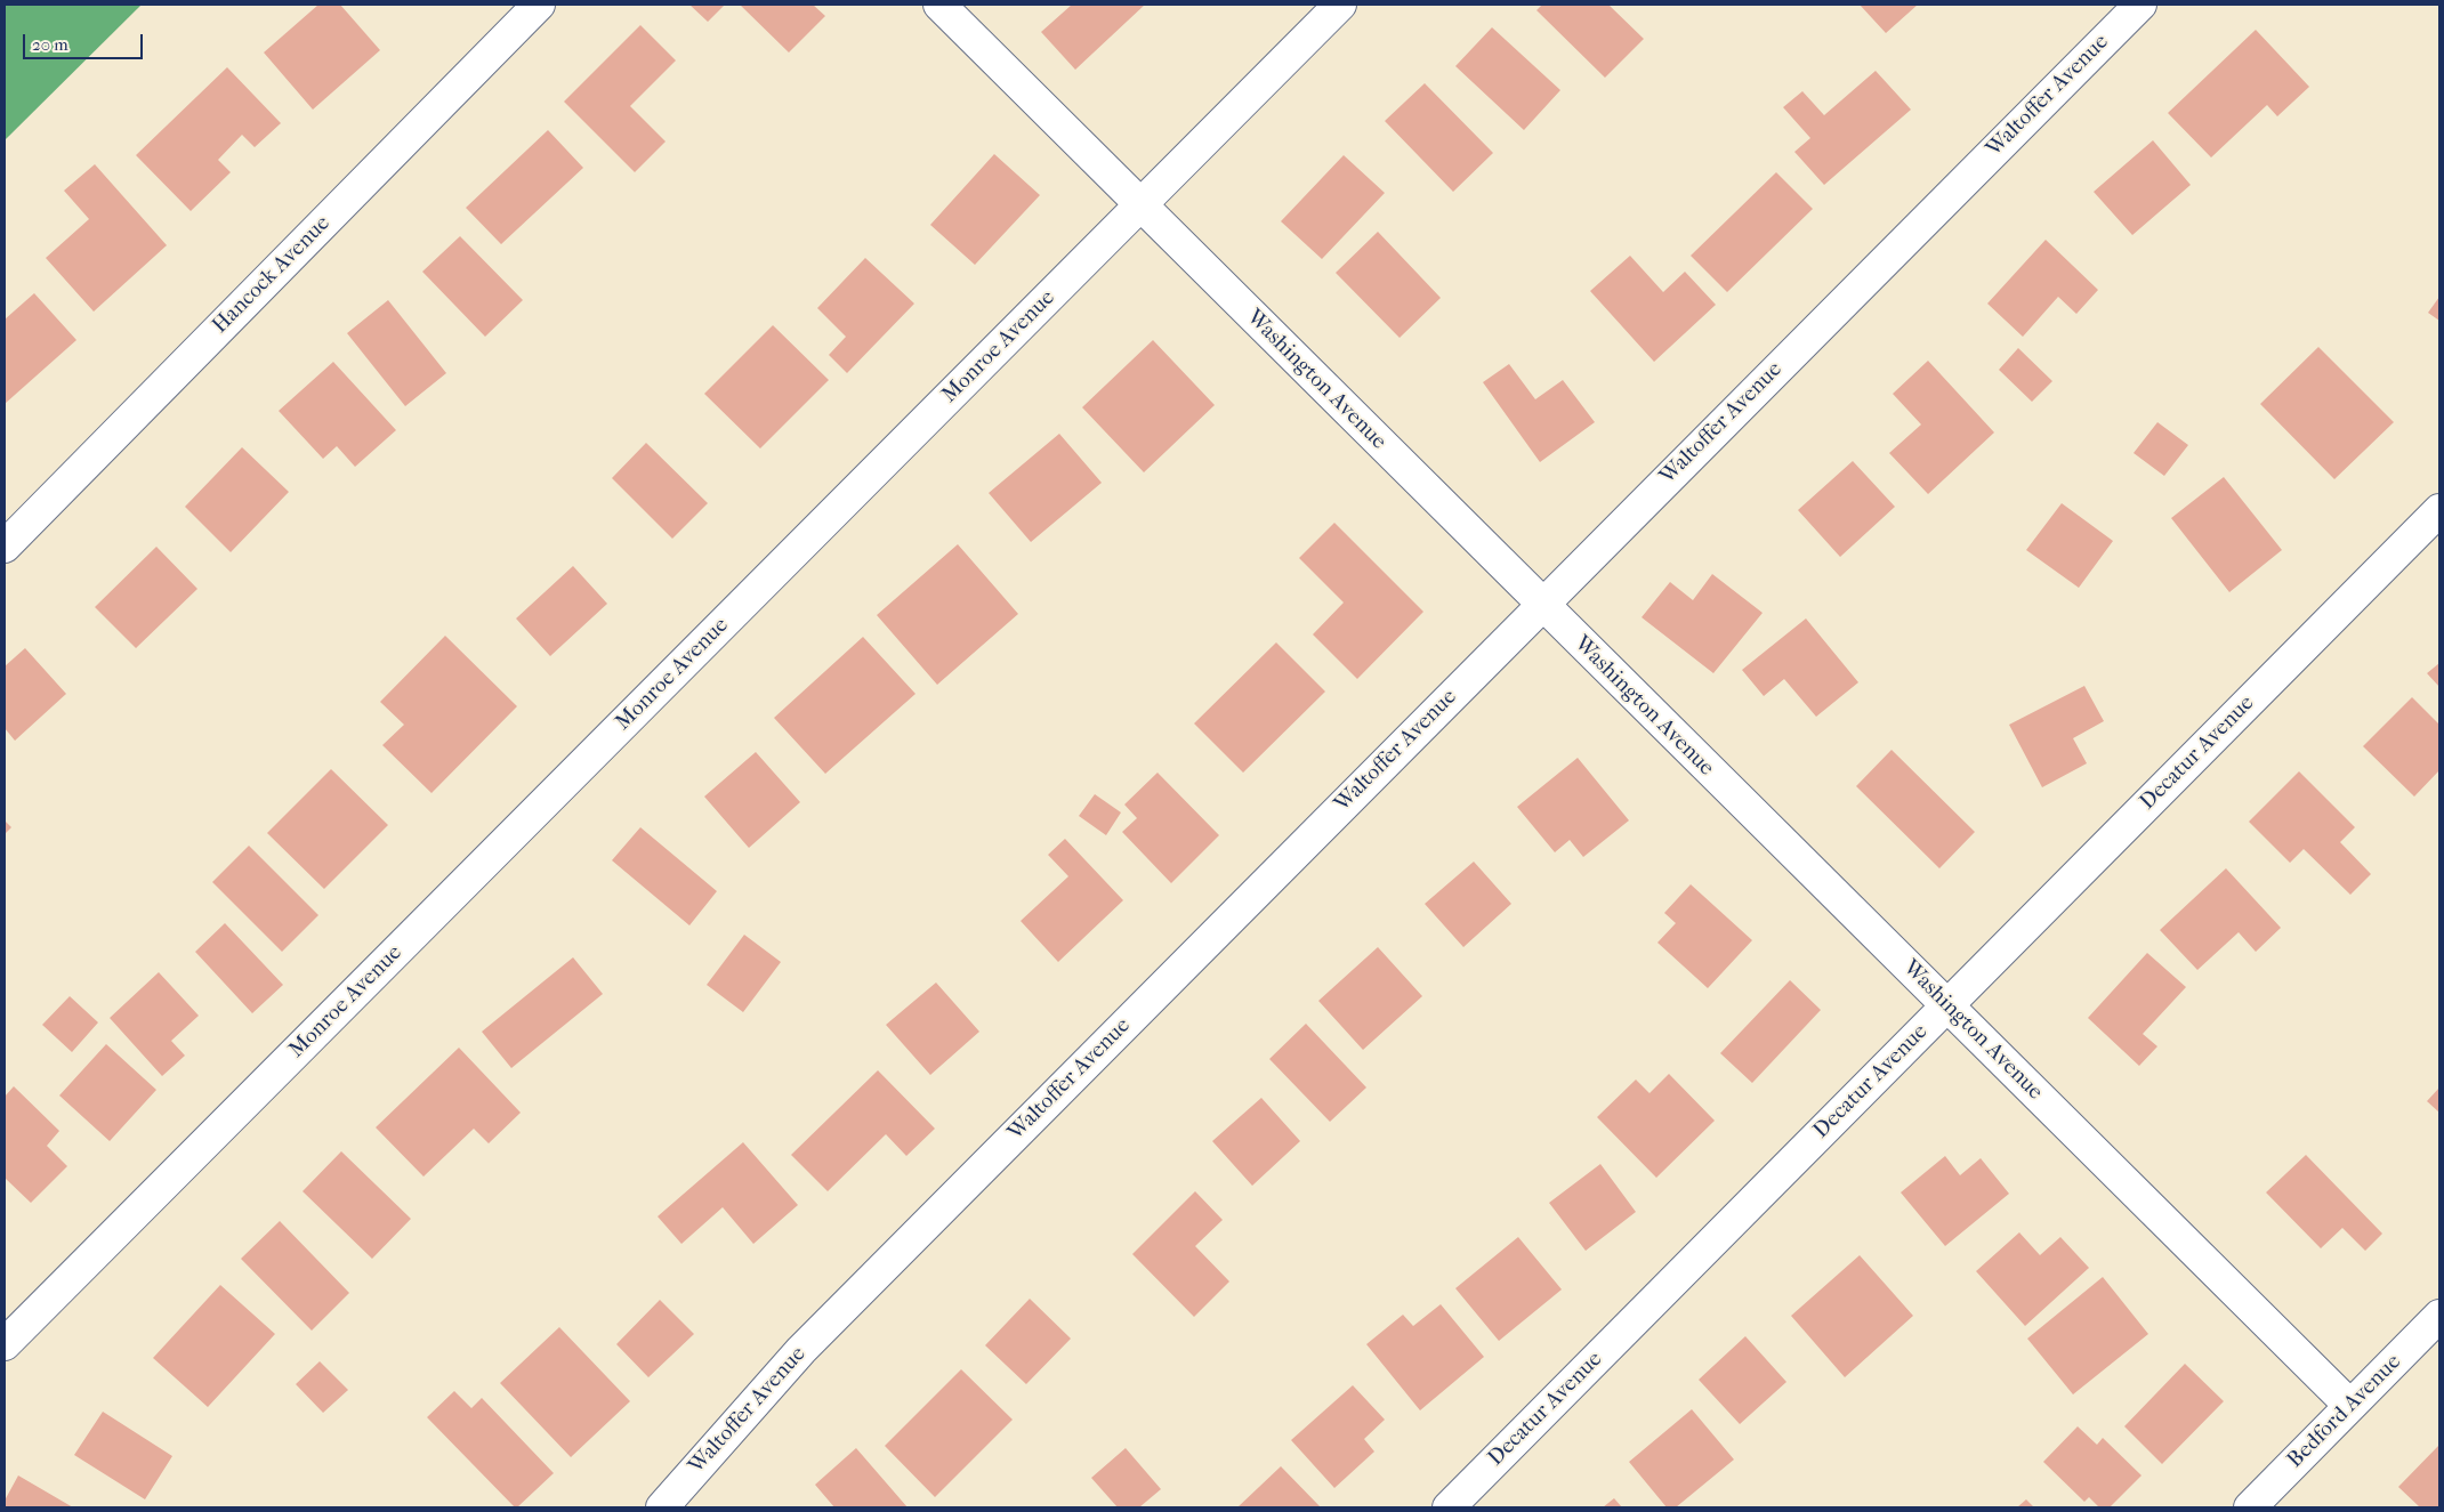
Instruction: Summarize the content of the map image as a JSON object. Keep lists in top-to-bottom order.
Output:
{
  "streets": {
    "street": [
      "Waltoffer Avenue",
      "Hancock Avenue",
      "Monroe Avenue",
      "Washington Avenue",
      "Decatur Avenue",
      "Bedford Avenue"
    ]
  },
  "crossings": [
    ["Waltoffer Avenue", "Washington Avenue"],
    ["Monroe Avenue", "Washington Avenue"],
    ["Washington Avenue", "Decatur Avenue"],
    ["Washington Avenue", "Bedford Avenue"]
  ],
  "scale_bar": "20 m"
}
